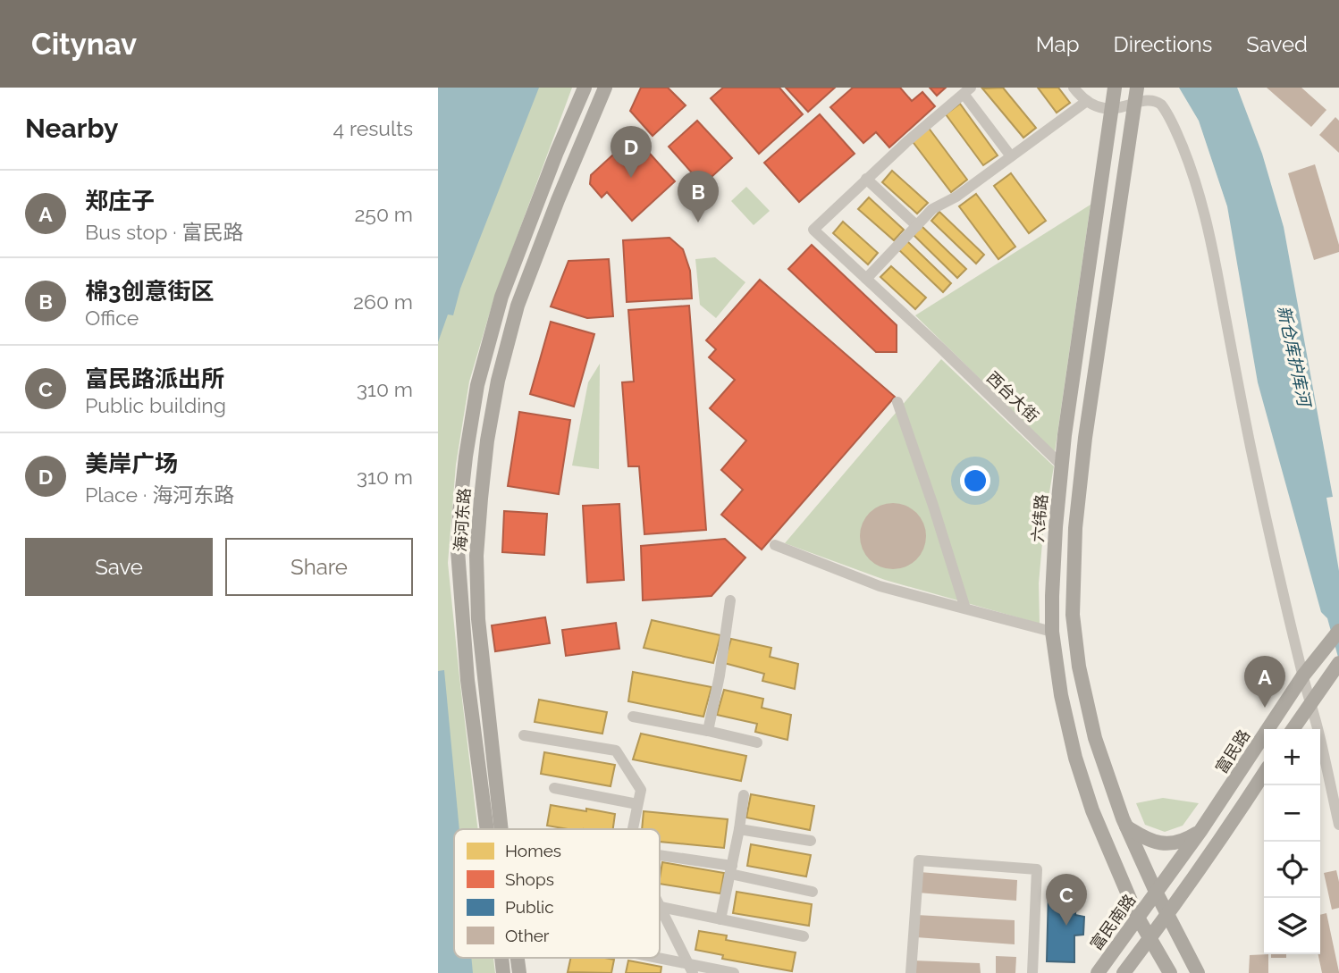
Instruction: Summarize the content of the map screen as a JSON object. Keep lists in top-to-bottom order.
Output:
{
  "streets": {
    "main road": [
      "六纬路",
      "海河东路",
      "富民路",
      "富民南路"
    ],
    "street": ["西台大街"]
  },
  "crossings": [
    ["西台大街", "六纬路"],
    ["六纬路", "富民南路"],
    ["富民路", "富民南路"]
  ],
  "water": ["新仓库护库河"],
  "legend": [
    "Homes",
    "Shops",
    "Public",
    "Other"
  ],
  "page": {
    "header": "Citynav",
    "nav": ["Map", "Directions", "Saved"],
    "heading": ["Nearby", "4 results"],
    "pins": [
      "D",
      "B",
      "A",
      "C"
    ],
    "list": [
      {
        "mark": "A",
        "name": "郑庄子",
        "note": "Bus stop · 富民路",
        "value": "250 m"
      },
      {
        "mark": "B",
        "name": "棉3创意街区",
        "note": "Office",
        "value": "260 m"
      },
      {
        "mark": "C",
        "name": "富民路派出所",
        "note": "Public building",
        "value": "310 m"
      },
      {
        "mark": "D",
        "name": "美岸广场",
        "note": "Place · 海河东路",
        "value": "310 m"
      }
    ],
    "buttons": ["Save", "Share"],
    "map_buttons": ["+", "−"]
  }
}
